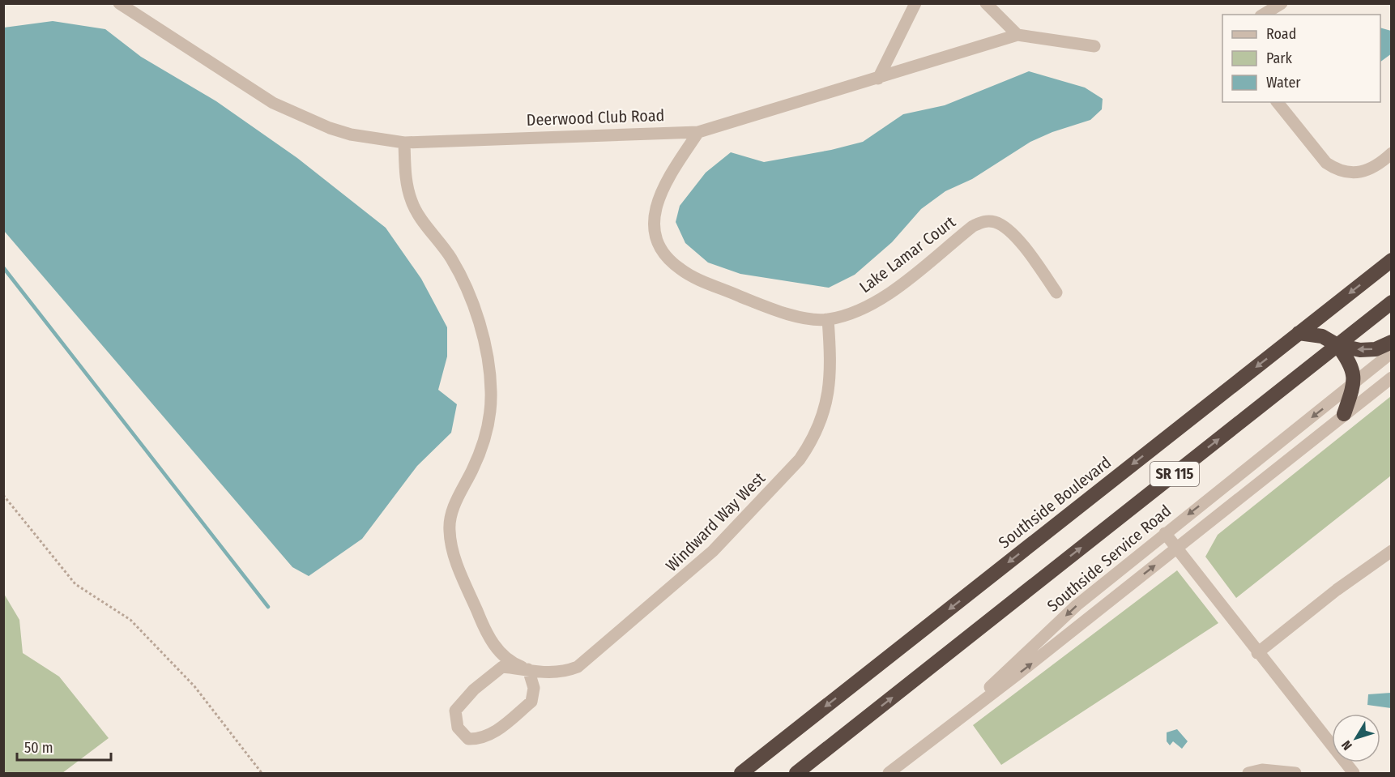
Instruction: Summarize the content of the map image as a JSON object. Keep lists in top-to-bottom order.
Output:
{
  "streets": {
    "highway": ["SR 115", "Southside Boulevard"],
    "street": [
      "Deerwood Club Road",
      "Lake Lamar Court",
      "Windward Way West",
      "Southside Service Road"
    ]
  },
  "crossings": [
    ["Deerwood Club Road", "Lake Lamar Court"],
    ["Lake Lamar Court", "Windward Way West"]
  ],
  "legend": ["Road", "Park", "Water"],
  "scale_bar": "50 m",
  "north": "bottom left"
}
